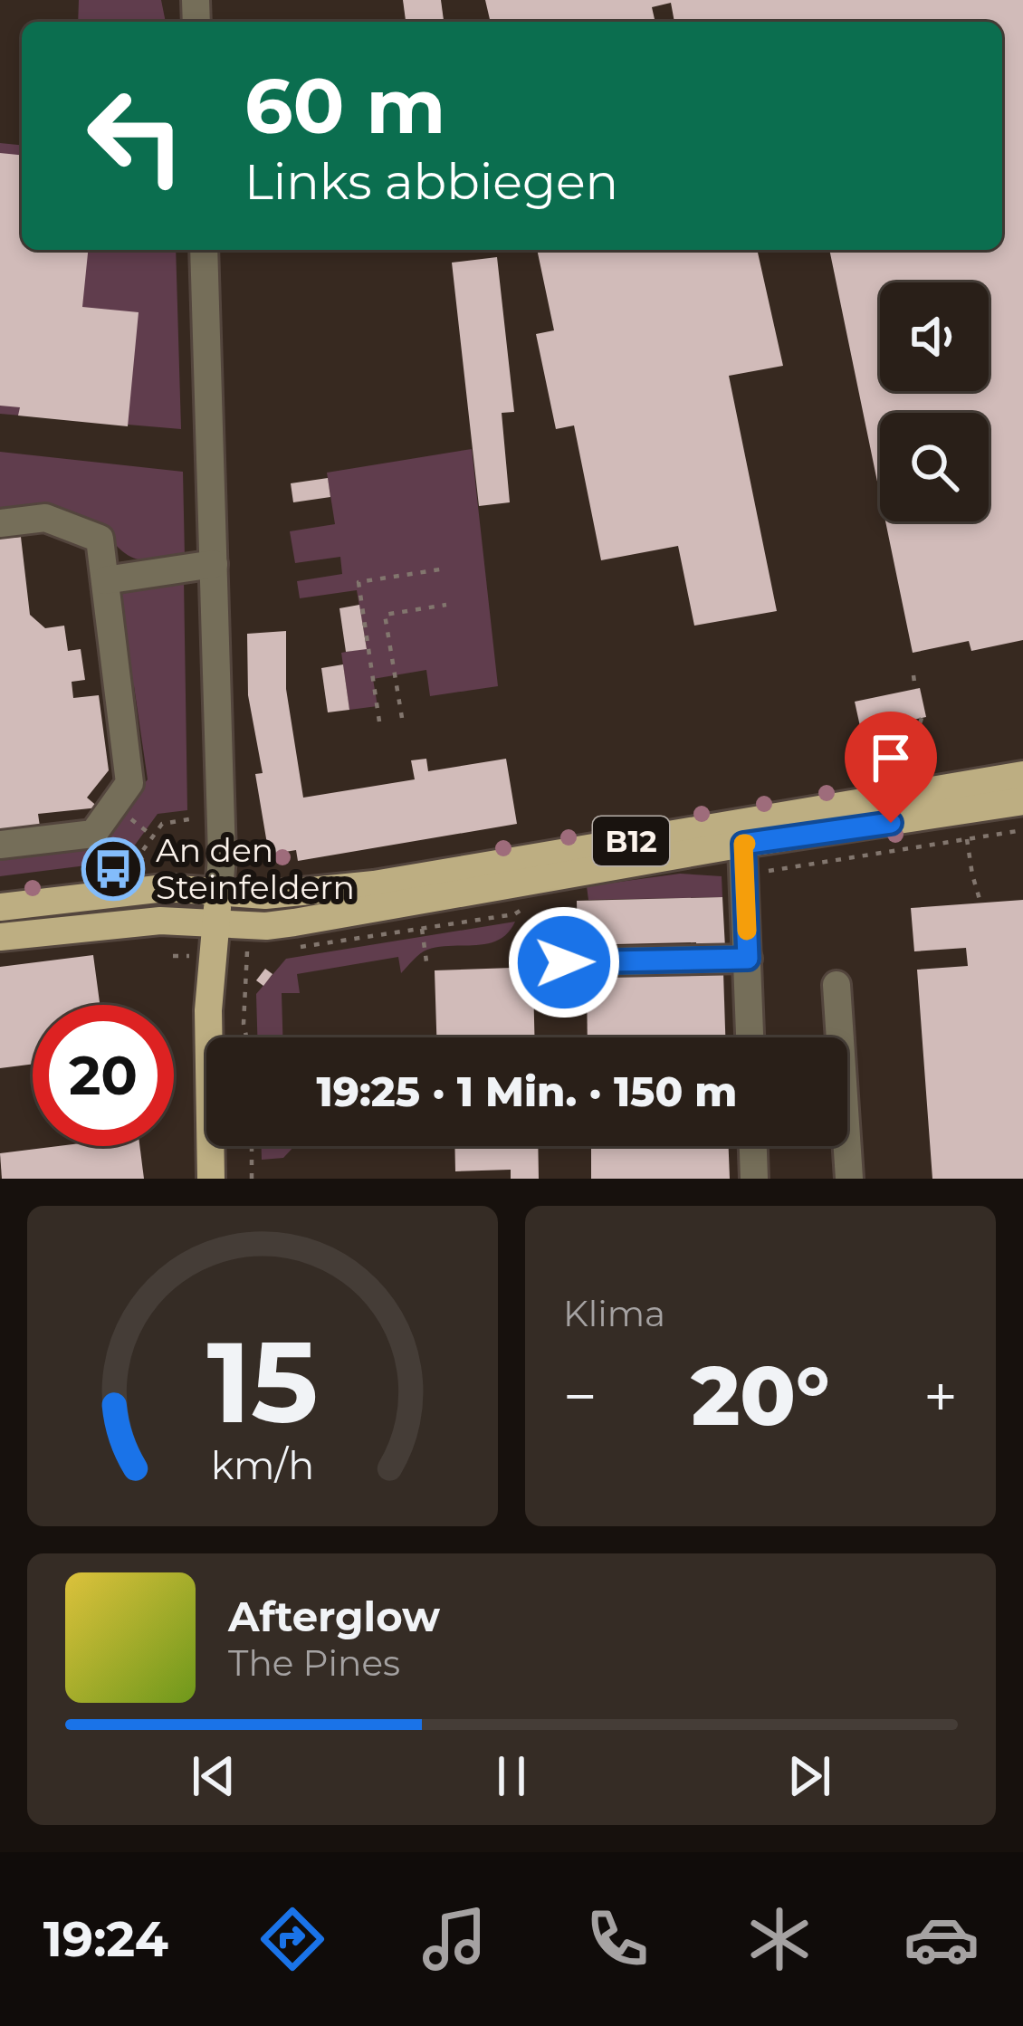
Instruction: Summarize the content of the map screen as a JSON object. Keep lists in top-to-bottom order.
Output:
{
  "streets": {
    "main road": ["B12"]
  },
  "places": {
    "bus stop": ["An den Steinfeldern"]
  },
  "page": {
    "turn": ["60 m", "Links abbiegen"],
    "limit": "20",
    "trip": "19:25 · 1 Min. · 150 m",
    "tile": "Klima",
    "heat": ["−", "20°", "+"],
    "song": ["Afterglow", "The Pines"],
    "tabs": "19:24",
    "gauge": ["15", "km/h"]
  }
}
